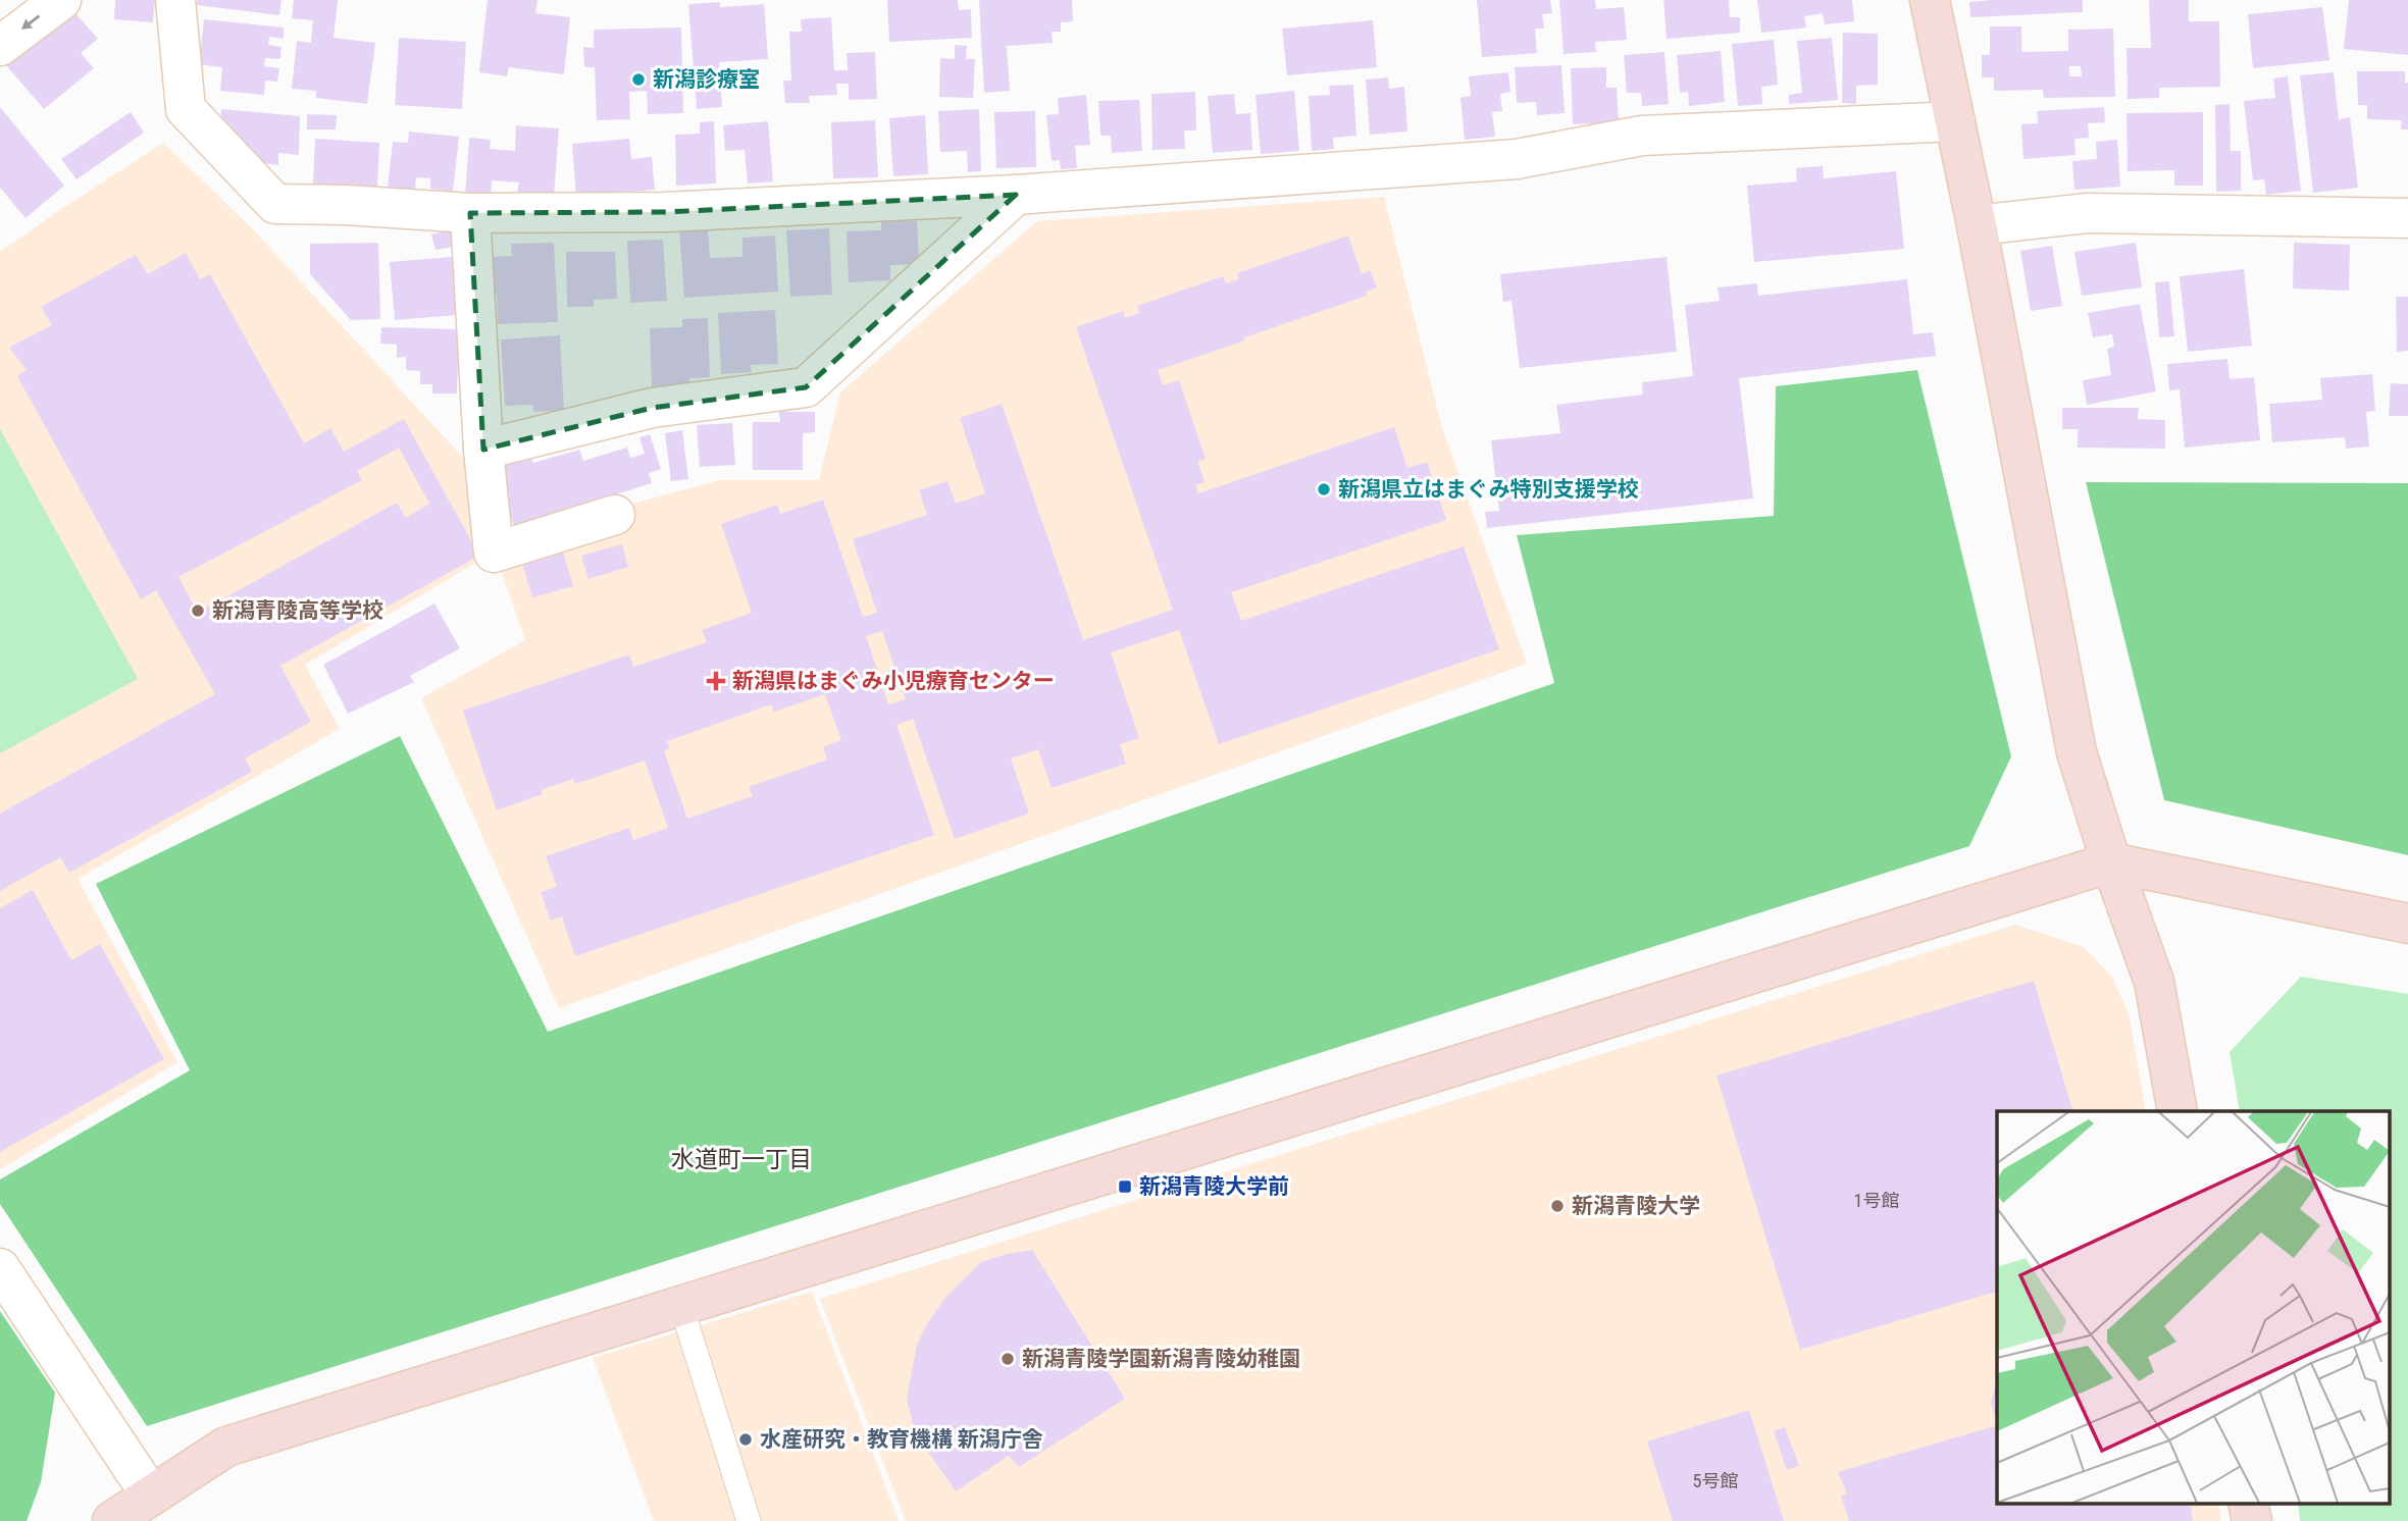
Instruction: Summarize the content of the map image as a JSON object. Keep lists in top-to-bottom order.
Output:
{
  "districts": ["水道町一丁目"],
  "places": {
    "other": [
      "新潟診療室",
      "新潟県立はまぐみ特別支援学校",
      "新潟青陵高等学校",
      "新潟青陵大学",
      "新潟青陵学園新潟青陵幼稚園",
      "水産研究・教育機構 新潟庁舎"
    ],
    "health": ["新潟県はまぐみ小児療育センター"],
    "transit": ["新潟青陵大学前"]
  },
  "house_numbers": ["1号館", "5号館"]
}
